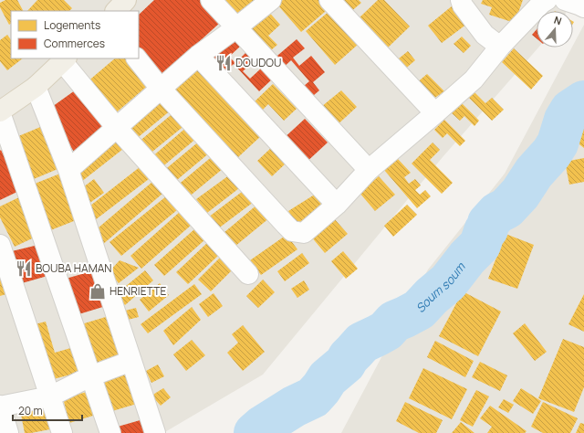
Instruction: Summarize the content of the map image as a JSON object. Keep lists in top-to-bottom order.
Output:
{
  "water": ["Soum soum"],
  "places": {
    "restaurant": ["DOUDOU", "BOUBA HAMAN"],
    "shop": ["HENRIETTE"]
  },
  "legend": ["Logements", "Commerces"],
  "scale_bar": "20 m",
  "north": "top"
}
